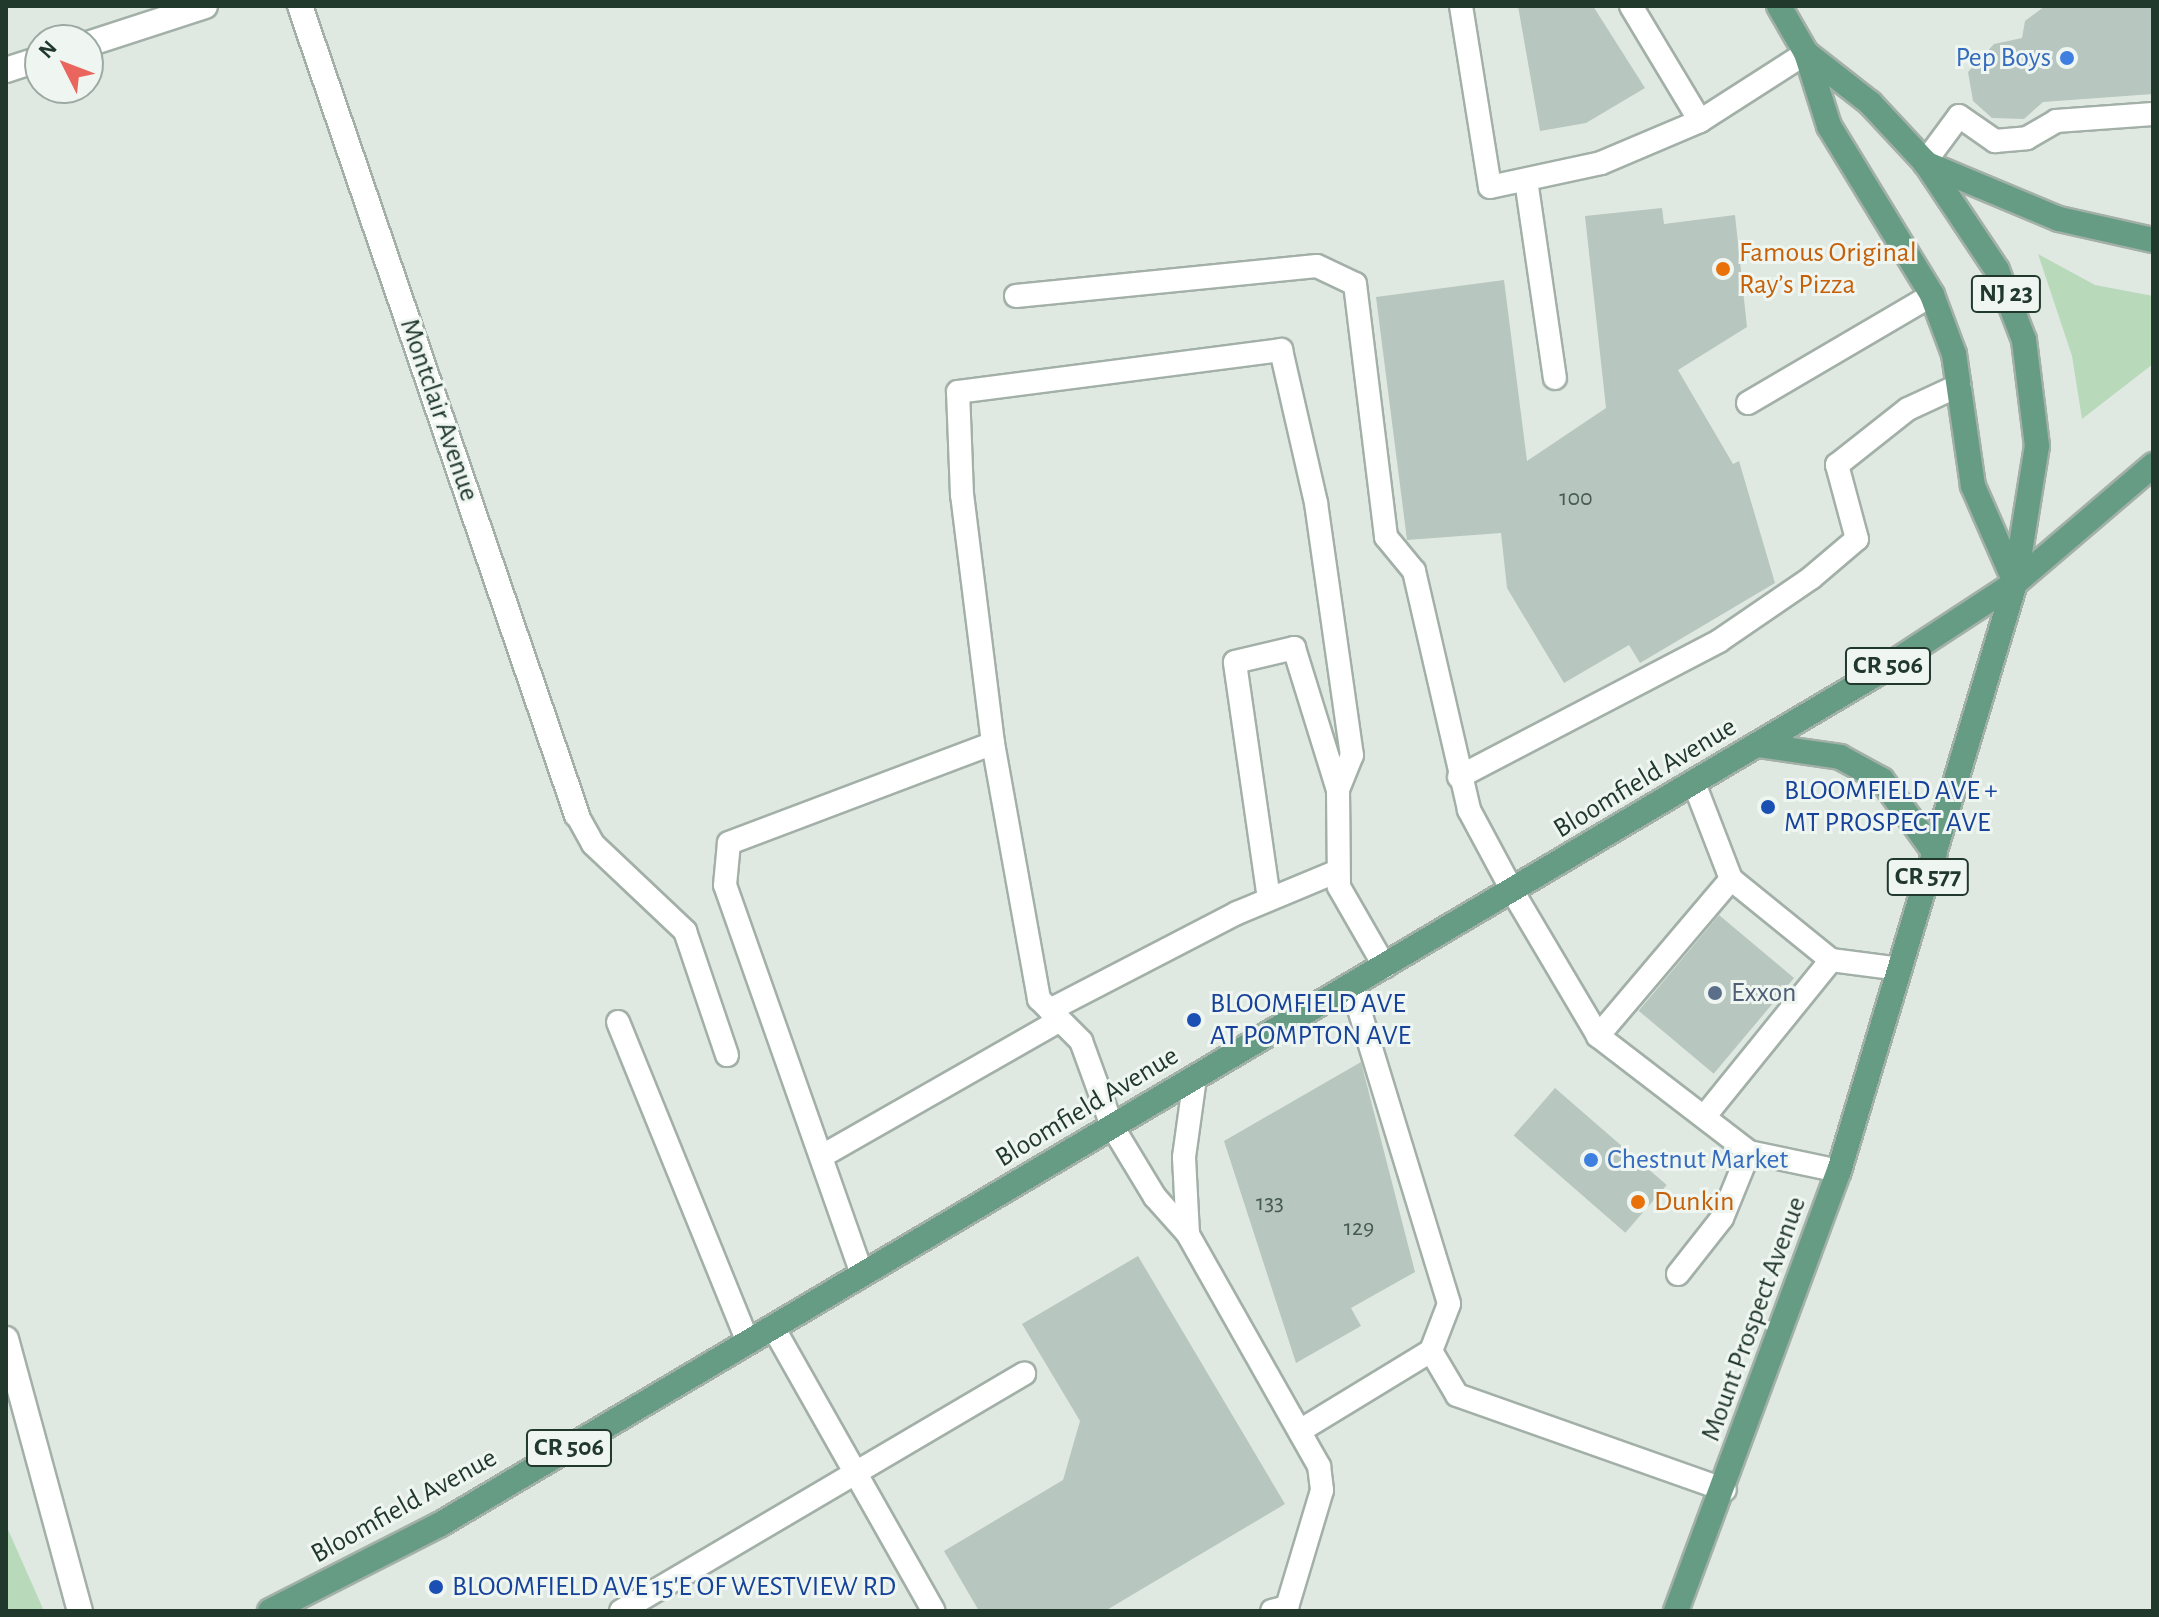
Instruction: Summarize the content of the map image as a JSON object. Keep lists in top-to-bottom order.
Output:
{
  "streets": {
    "main road": [
      "NJ 23",
      "CR 506",
      "Bloomfield Avenue",
      "CR 577",
      "Mount Prospect Avenue"
    ],
    "street": ["Montclair Avenue"]
  },
  "crossings": [
    ["NJ 23", "Bloomfield Avenue"],
    ["NJ 23", "Mount Prospect Avenue"],
    ["Bloomfield Avenue", "Mount Prospect Avenue"]
  ],
  "places": [
    "Pep Boys",
    "Famous Original Ray’s Pizza",
    "BLOOMFIELD AVE + MT PROSPECT AVE",
    "Exxon",
    "BLOOMFIELD AVE AT POMPTON AVE",
    "Chestnut Market",
    "Dunkin",
    "BLOOMFIELD AVE 15'E OF WESTVIEW RD"
  ],
  "house_numbers": ["100", "133", "129"],
  "north": "top left"
}
